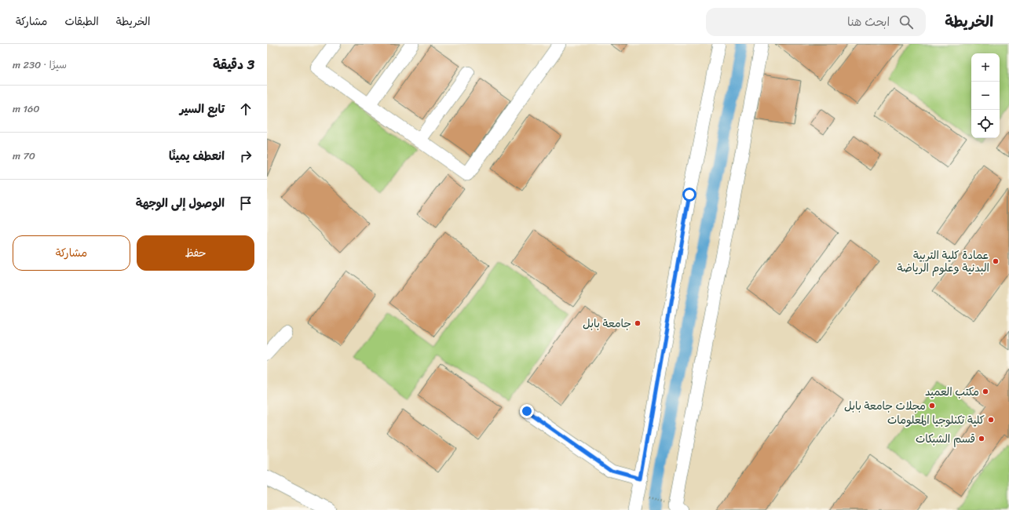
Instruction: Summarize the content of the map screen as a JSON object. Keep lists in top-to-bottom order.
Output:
{
  "places": [
    "عمادة كلية التربية البدنية وعلوم الرياضة",
    "جامعة بابل",
    "مكتب العميد",
    "مجلات جامعة بابل",
    "كلية تكنلوجيا المعلومات",
    "قسم الشبكات"
  ],
  "page": {
    "header": "الخريطة",
    "search": "ابحث هنا",
    "nav": ["الخريطة", "الطبقات", "مشاركة"],
    "heading": ["3 دقيقة", "سيرًا · 230 m"],
    "map_buttons": ["+", "−"],
    "list": [
      ["تابع السير", "160 m"],
      ["انعطف يمينًا", "70 m"],
      "الوصول إلى الوجهة"
    ],
    "buttons": ["حفظ", "مشاركة"]
  }
}
